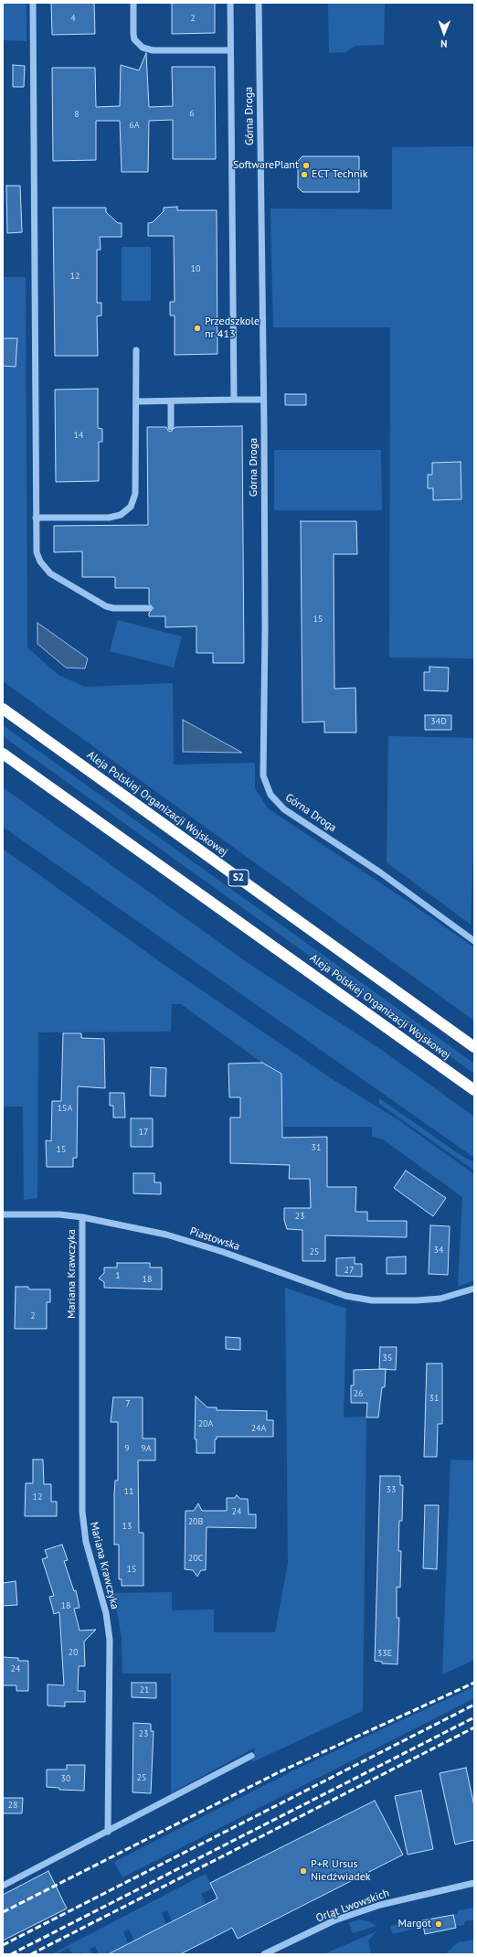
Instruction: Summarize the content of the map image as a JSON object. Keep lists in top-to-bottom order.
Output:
{
  "streets": {
    "highway": ["Aleja Polskiej Organizacji Wojskowej", "S2"],
    "street": [
      "Górna Droga",
      "Piastowska",
      "Mariana Krawczyka",
      "Orląt Lwowskich"
    ]
  },
  "crossings": [
    ["Piastowska", "Mariana Krawczyka"]
  ],
  "places": [
    "SoftwarePlant",
    "ECT Technik",
    "Przedszkole nr 413",
    "P+R Ursus Niedźwiadek",
    "Margot"
  ],
  "house_numbers": [
    "4",
    "2",
    "6",
    "8",
    "6A",
    "10",
    "12",
    "14",
    "15",
    "34D",
    "15A",
    "17",
    "31",
    "15",
    "23",
    "34",
    "25",
    "27",
    "1",
    "18",
    "2",
    "35",
    "26",
    "31",
    "7",
    "20A",
    "24A",
    "9",
    "9A",
    "33",
    "11",
    "12",
    "24",
    "20B",
    "13",
    "20C",
    "15",
    "18",
    "20",
    "33E",
    "24",
    "21",
    "23",
    "25",
    "30",
    "28"
  ],
  "north": "bottom"
}
